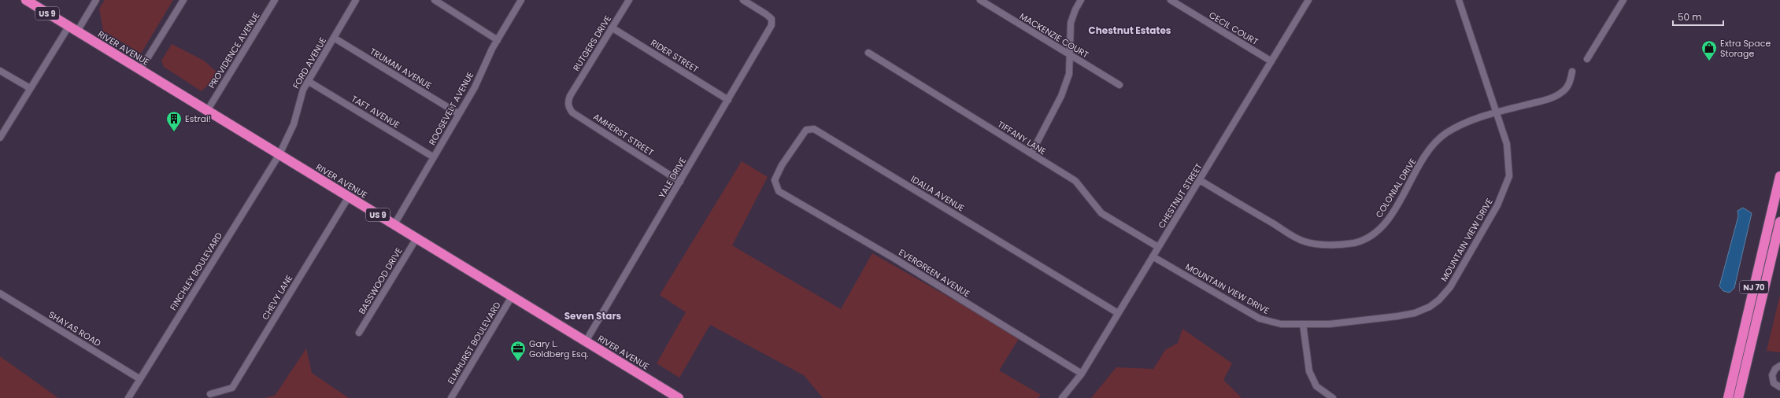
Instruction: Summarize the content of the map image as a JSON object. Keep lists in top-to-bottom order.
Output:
{
  "streets": {
    "highway": ["US 9", "RIVER AVENUE", "NJ 70"],
    "street": [
      "CECIL COURT",
      "MACKENZIE COURT",
      "RUTGERS DRIVE",
      "PROVIDENCE AVENUE",
      "RIDER STREET",
      "FORD AVENUE",
      "TRUMAN AVENUE",
      "ROOSEVELT AVENUE",
      "TAFT AVENUE",
      "AMHERST STREET",
      "TIFFANY LANE",
      "YALE DRIVE",
      "COLONIAL DRIVE",
      "IDALIA AVENUE",
      "CHESTNUT STREET",
      "MOUNTAIN VIEW DRIVE",
      "FINCHLEY BOULEVARD",
      "EVERGREEN AVENUE",
      "BASSWOOD DRIVE",
      "CHEVY LANE",
      "SHAYAS ROAD",
      "ELMHURST BOULEVARD"
    ]
  },
  "crossings": [
    ["CECIL COURT", "CHESTNUT STREET"],
    ["RUTGERS DRIVE", "RIDER STREET"],
    ["RUTGERS DRIVE", "AMHERST STREET"],
    ["RIVER AVENUE", "PROVIDENCE AVENUE"],
    ["RIVER AVENUE", "FORD AVENUE"],
    ["RIVER AVENUE", "ROOSEVELT AVENUE"],
    ["RIVER AVENUE", "YALE DRIVE"],
    ["RIVER AVENUE", "FINCHLEY BOULEVARD"],
    ["RIVER AVENUE", "BASSWOOD DRIVE"],
    ["RIVER AVENUE", "CHEVY LANE"],
    ["RIVER AVENUE", "ELMHURST BOULEVARD"],
    ["RIDER STREET", "YALE DRIVE"],
    ["FORD AVENUE", "TRUMAN AVENUE"],
    ["FORD AVENUE", "TAFT AVENUE"],
    ["FORD AVENUE", "FINCHLEY BOULEVARD"],
    ["TRUMAN AVENUE", "ROOSEVELT AVENUE"],
    ["ROOSEVELT AVENUE", "TAFT AVENUE"],
    ["AMHERST STREET", "YALE DRIVE"],
    ["TIFFANY LANE", "CHESTNUT STREET"],
    ["COLONIAL DRIVE", "CHESTNUT STREET"],
    ["COLONIAL DRIVE", "MOUNTAIN VIEW DRIVE"],
    ["IDALIA AVENUE", "CHESTNUT STREET"],
    ["IDALIA AVENUE", "EVERGREEN AVENUE"],
    ["CHESTNUT STREET", "MOUNTAIN VIEW DRIVE"],
    ["CHESTNUT STREET", "EVERGREEN AVENUE"],
    ["FINCHLEY BOULEVARD", "SHAYAS ROAD"]
  ],
  "districts": ["Chestnut Estates", "Seven Stars"],
  "places": {
    "shop": ["Extra Space Storage"],
    "building": ["Estrai!"],
    "office": ["Gary L. Goldberg Esq."]
  },
  "scale_bar": "50 m"
}
